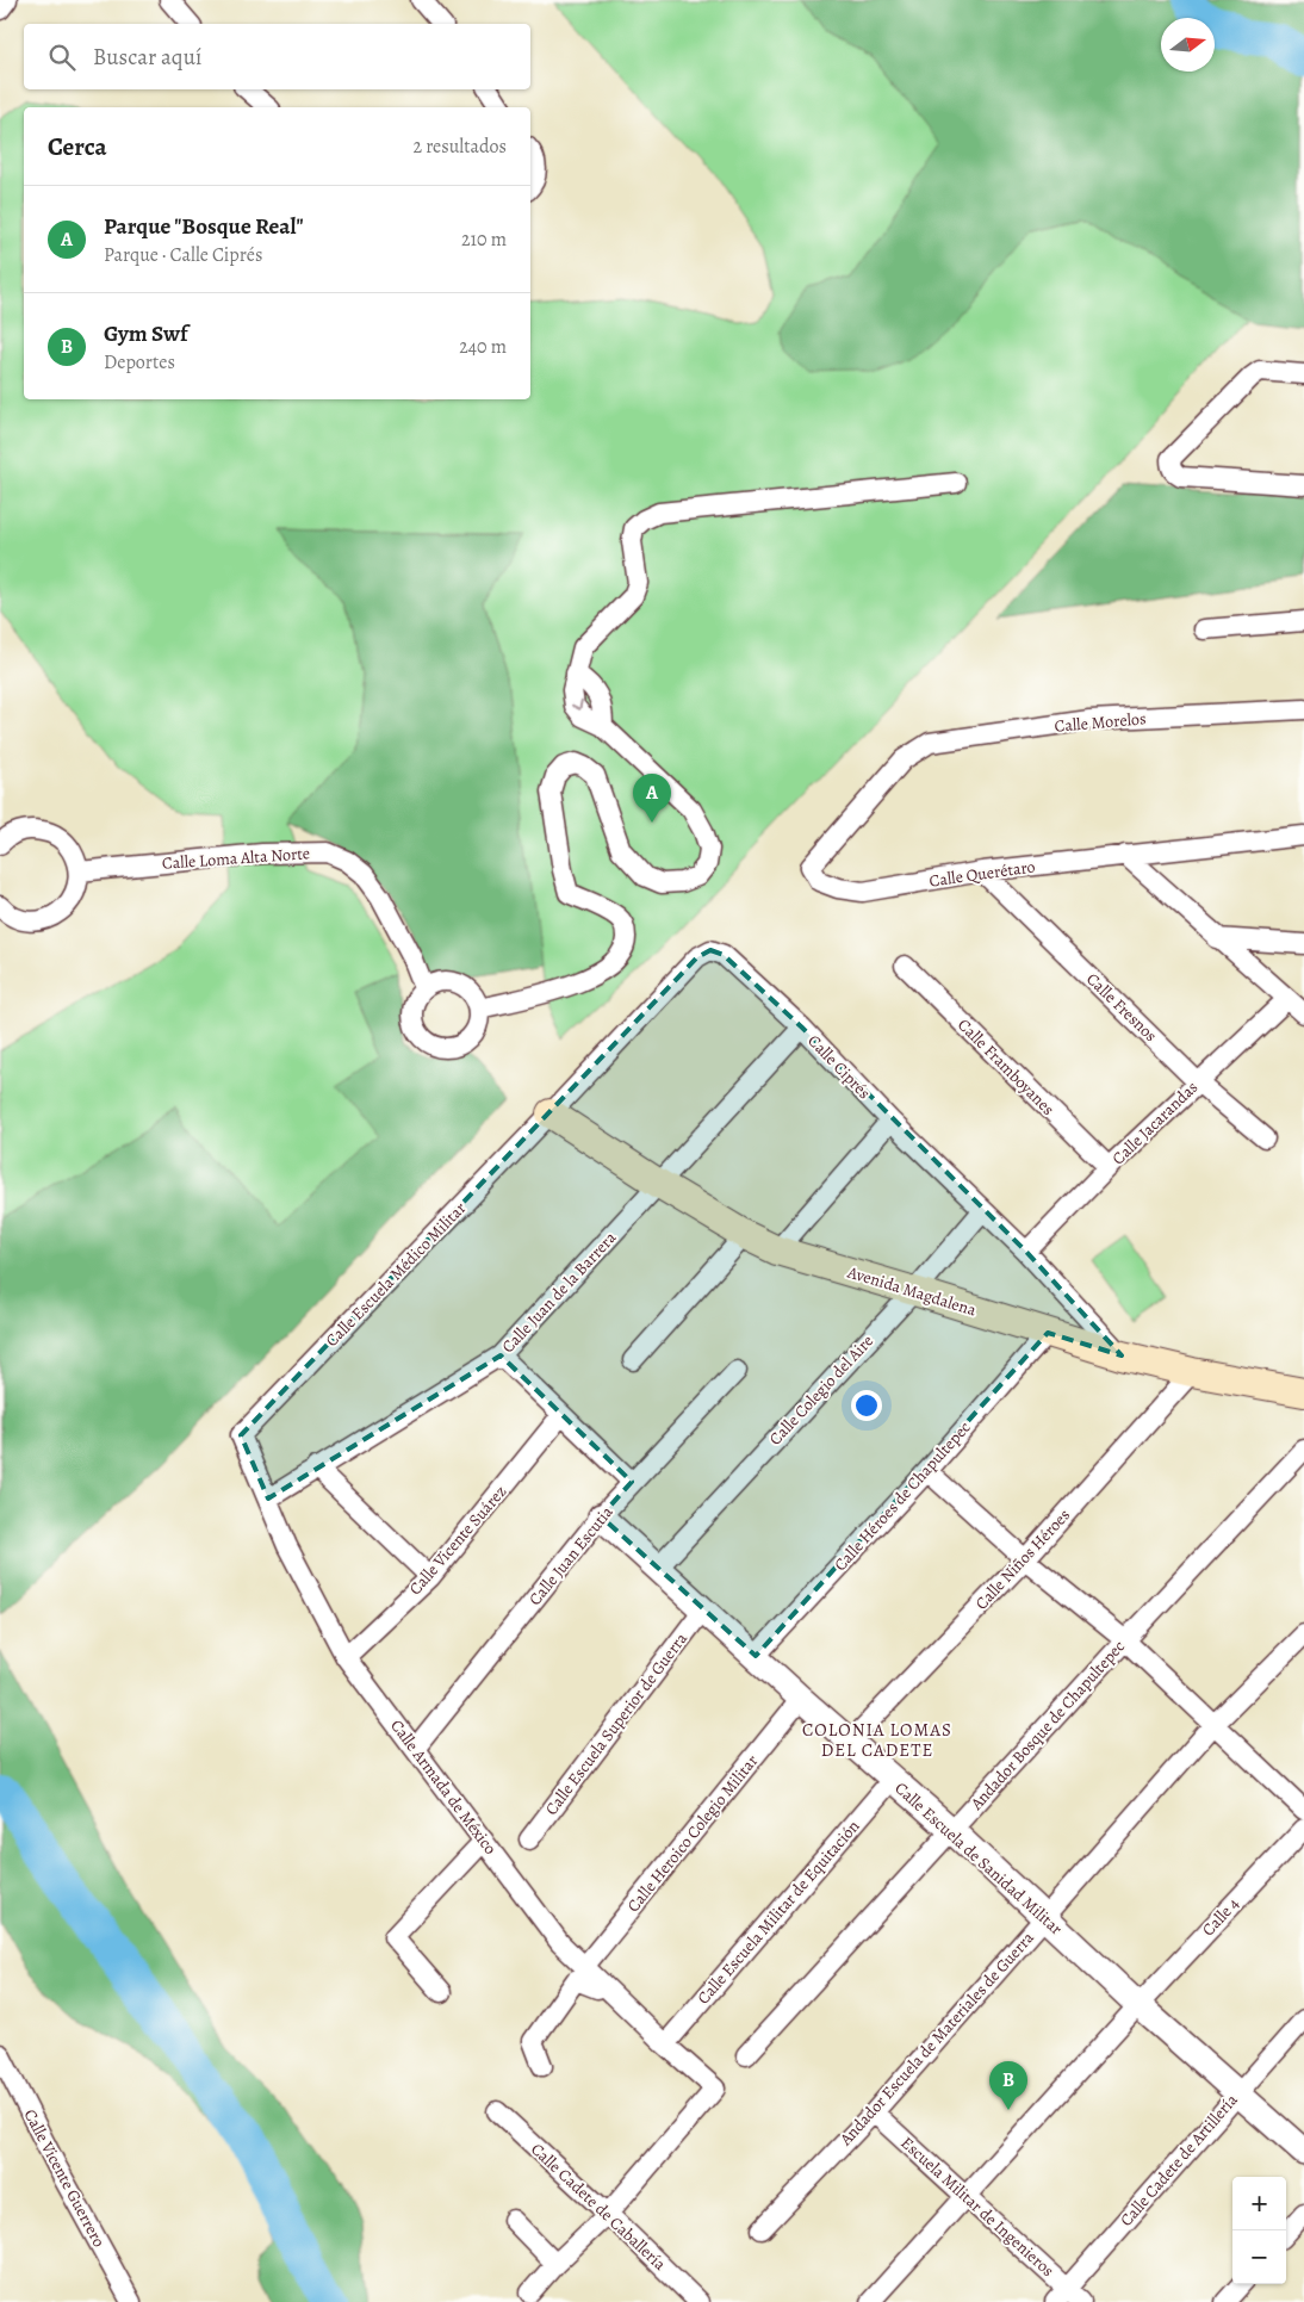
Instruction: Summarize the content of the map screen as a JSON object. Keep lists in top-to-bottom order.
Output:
{
  "streets": {
    "main road": ["Avenida Magdalena"],
    "street": [
      "Calle Morelos",
      "Calle Loma Alta Norte",
      "Calle Querétaro",
      "Calle Fresnos",
      "Calle Ciprés",
      "Calle Framboyanes",
      "Calle Jacarandas",
      "Calle Escuela Médico Militar",
      "Calle Juan de la Barrera",
      "Calle Colegio del Aire",
      "Calle Héroes de Chapultepec",
      "Calle Vicente Suárez",
      "Calle Juan Escutia",
      "Calle Niños Héroes",
      "Calle Escuela Superior de Guerra",
      "Andador Bosque de Chapultepec",
      "Calle Armada de México",
      "Calle Heroico Colegio Militar",
      "Calle Escuela de Sanidad Militar",
      "Calle Escuela Militar de Equitación",
      "Calle 4",
      "Andador Escuela de Materiales de Guerra",
      "Calle Cadete de Artillería",
      "Calle Vicente Guerrero",
      "Calle Cadete de Caballería",
      "Escuela Militar de Ingenieros"
    ]
  },
  "crossings": [
    ["Calle Morelos", "Calle Querétaro"],
    ["Calle Querétaro", "Calle Fresnos"],
    ["Calle Fresnos", "Calle Jacarandas"],
    ["Calle Ciprés", "Calle Jacarandas"],
    ["Calle Ciprés", "Calle Escuela Médico Militar"],
    ["Calle Ciprés", "Avenida Magdalena"],
    ["Calle Ciprés", "Calle Juan de la Barrera"],
    ["Calle Ciprés", "Calle Colegio del Aire"],
    ["Calle Framboyanes", "Calle Jacarandas"],
    ["Calle Escuela Médico Militar", "Avenida Magdalena"],
    ["Calle Escuela Médico Militar", "Calle Armada de México"],
    ["Avenida Magdalena", "Calle Juan de la Barrera"],
    ["Avenida Magdalena", "Calle Colegio del Aire"],
    ["Avenida Magdalena", "Calle Héroes de Chapultepec"],
    ["Avenida Magdalena", "Calle Niños Héroes"],
    ["Calle Juan de la Barrera", "Calle Armada de México"],
    ["Calle Colegio del Aire", "Calle Escuela de Sanidad Militar"],
    ["Calle Héroes de Chapultepec", "Calle Escuela de Sanidad Militar"],
    ["Calle Vicente Suárez", "Calle Armada de México"],
    ["Calle Juan Escutia", "Calle Armada de México"],
    ["Calle Juan Escutia", "Calle Escuela de Sanidad Militar"],
    ["Calle Niños Héroes", "Calle Escuela de Sanidad Militar"],
    ["Calle Escuela Superior de Guerra", "Calle Escuela de Sanidad Militar"],
    ["Andador Bosque de Chapultepec", "Calle Escuela de Sanidad Militar"],
    ["Calle Armada de México", "Calle Heroico Colegio Militar"],
    ["Calle Armada de México", "Calle Escuela Militar de Equitación"],
    ["Calle Armada de México", "Calle Cadete de Caballería"],
    ["Calle Heroico Colegio Militar", "Calle Escuela de Sanidad Militar"],
    ["Calle Escuela de Sanidad Militar", "Calle Escuela Militar de Equitación"],
    ["Calle Escuela de Sanidad Militar", "Calle 4"],
    ["Calle Escuela de Sanidad Militar", "Andador Escuela de Materiales de Guerra"],
    ["Calle Escuela de Sanidad Militar", "Calle Cadete de Artillería"],
    ["Calle 4", "Escuela Militar de Ingenieros"],
    ["Andador Escuela de Materiales de Guerra", "Escuela Militar de Ingenieros"],
    ["Calle Cadete de Artillería", "Escuela Militar de Ingenieros"]
  ],
  "districts": ["COLONIA LOMAS DEL CADETE"],
  "north": "right",
  "page": {
    "search": "Buscar aquí",
    "heading": ["Cerca", "2 resultados"],
    "list": [
      {
        "mark": "A",
        "name": "Parque \"Bosque Real\"",
        "note": "Parque · Calle Ciprés",
        "value": "210 m"
      },
      {
        "mark": "B",
        "name": "Gym Swf",
        "note": "Deportes",
        "value": "240 m"
      }
    ],
    "pins": ["A", "B"],
    "map_buttons": ["+", "−"]
  }
}
